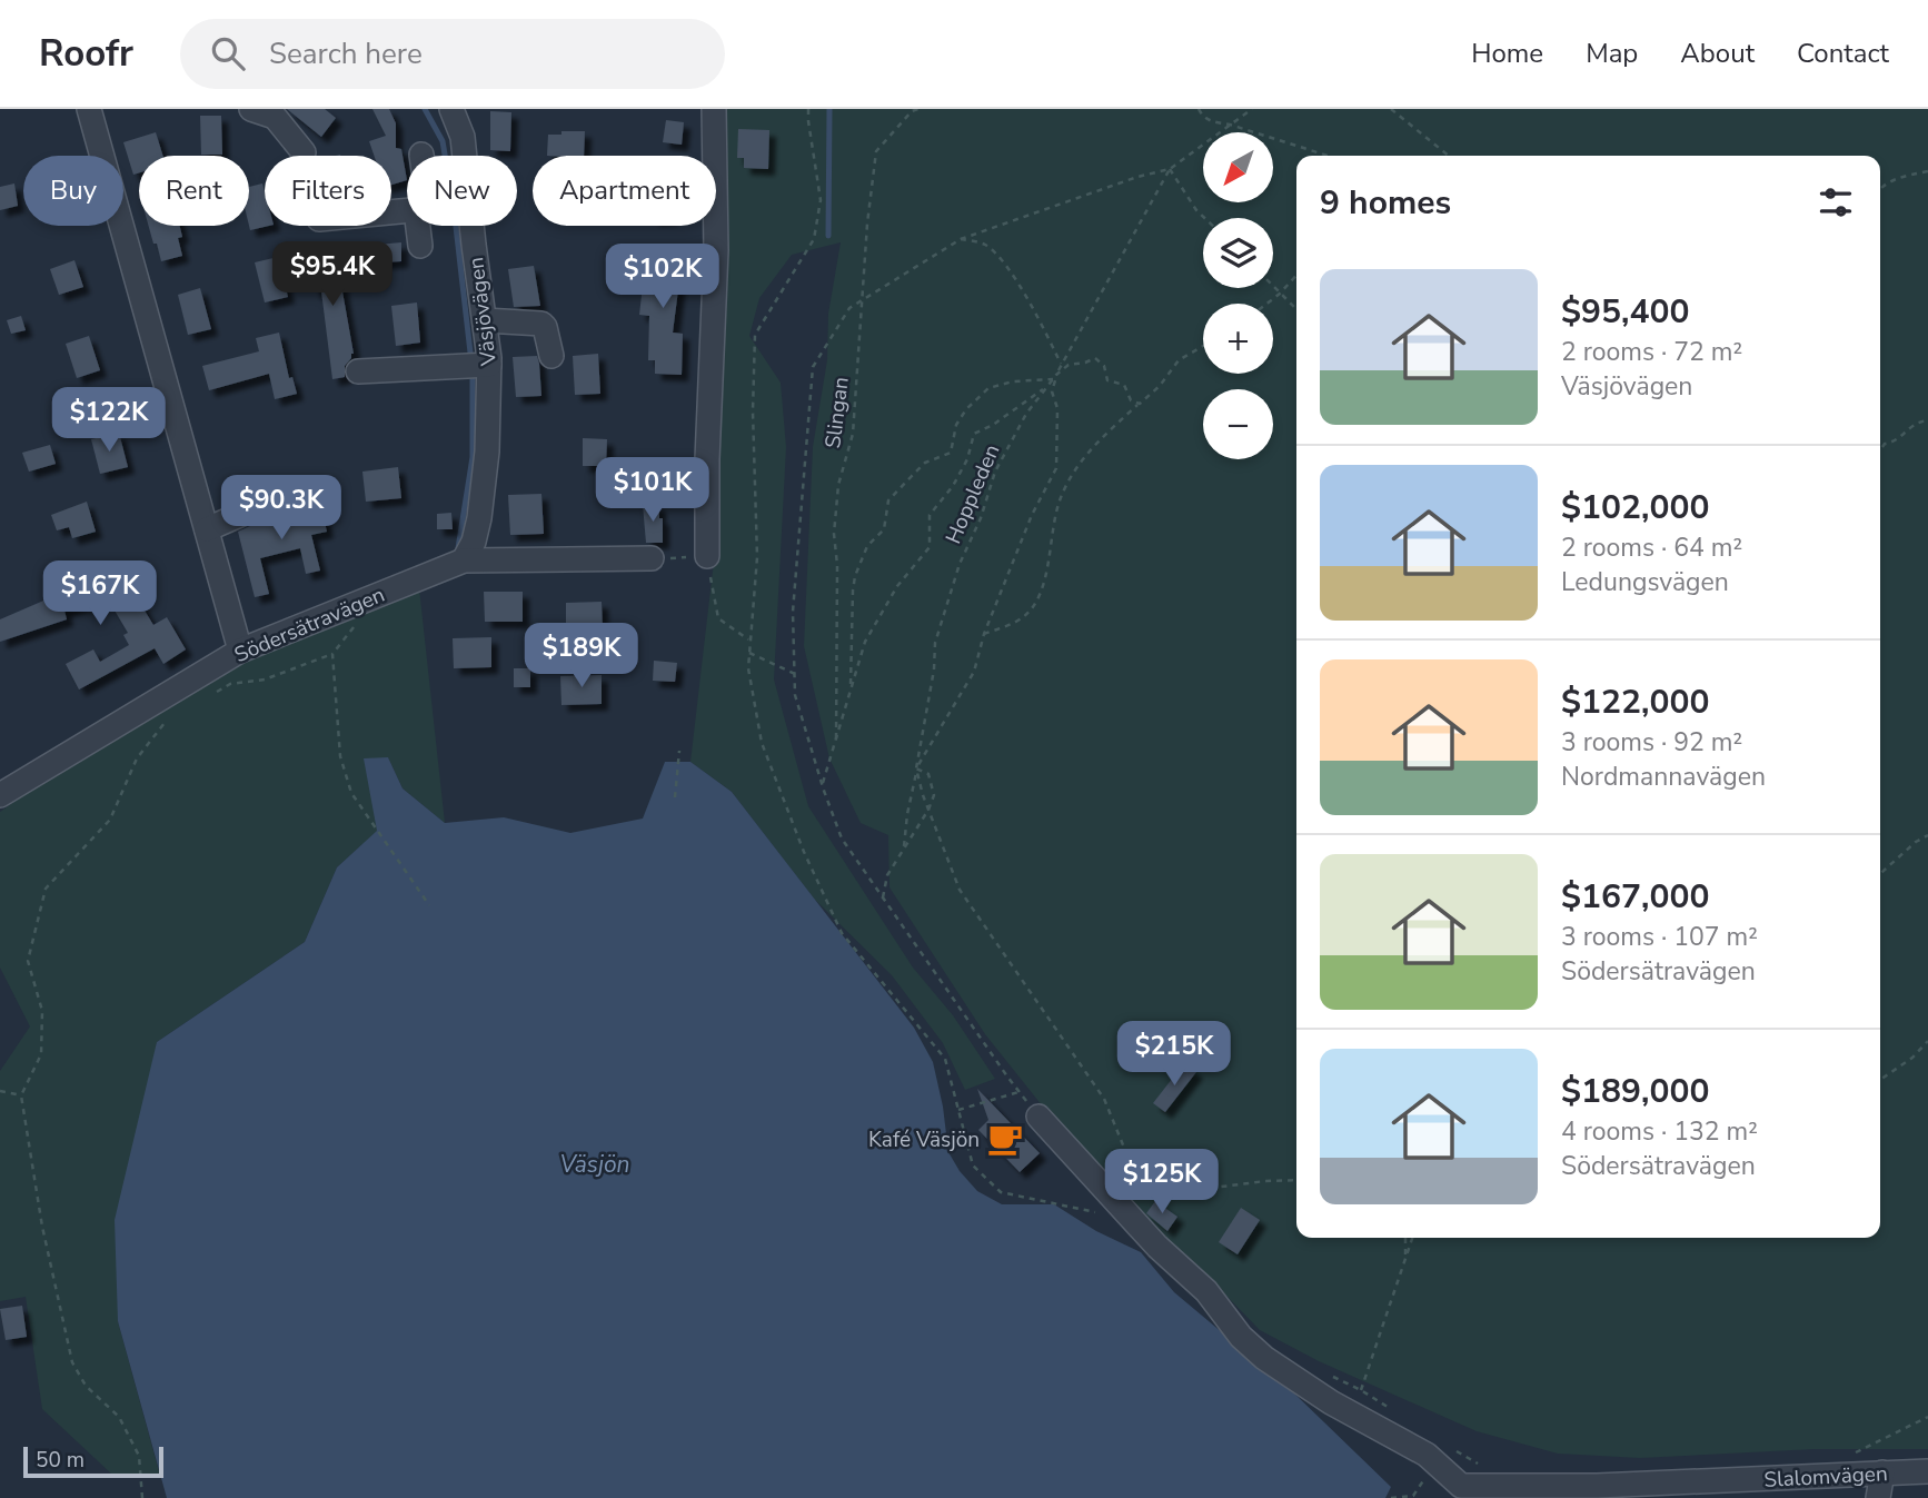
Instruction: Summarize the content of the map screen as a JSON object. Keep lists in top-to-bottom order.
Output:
{
  "streets": {
    "street": ["Väsjövägen", "Södersätravägen", "Slalomvägen"],
    "path": ["Slingan", "Hoppleden"]
  },
  "crossings": [
    ["Väsjövägen", "Södersätravägen"]
  ],
  "water": ["Väsjön"],
  "places": {
    "cafe": ["Kafé Väsjön"]
  },
  "scale_bar": "50 m",
  "north": "bottom left",
  "page": {
    "header": "Roofr",
    "search": "Search here",
    "nav": [
      "Home",
      "Map",
      "About",
      "Contact"
    ],
    "map_buttons": ["+", "−"],
    "chip": [
      "Buy",
      "Rent",
      "Filters",
      "New",
      "Apartment"
    ],
    "heading": "9 homes",
    "price": [
      "$95.4K",
      "$102K",
      "$122K",
      "$101K",
      "$90.3K",
      "$167K",
      "$189K",
      "$215K",
      "$125K"
    ],
    "list": [
      {
        "name": "$95,400",
        "note": "2 rooms · 72 m² · Väsjövägen"
      },
      {
        "name": "$102,000",
        "note": "2 rooms · 64 m² · Ledungsvägen"
      },
      {
        "name": "$122,000",
        "note": "3 rooms · 92 m² · Nordmannavägen"
      },
      {
        "name": "$167,000",
        "note": "3 rooms · 107 m² · Södersätravägen"
      },
      {
        "name": "$189,000",
        "note": "4 rooms · 132 m² · Södersätravägen"
      }
    ],
    "scale": "50 m"
  }
}
